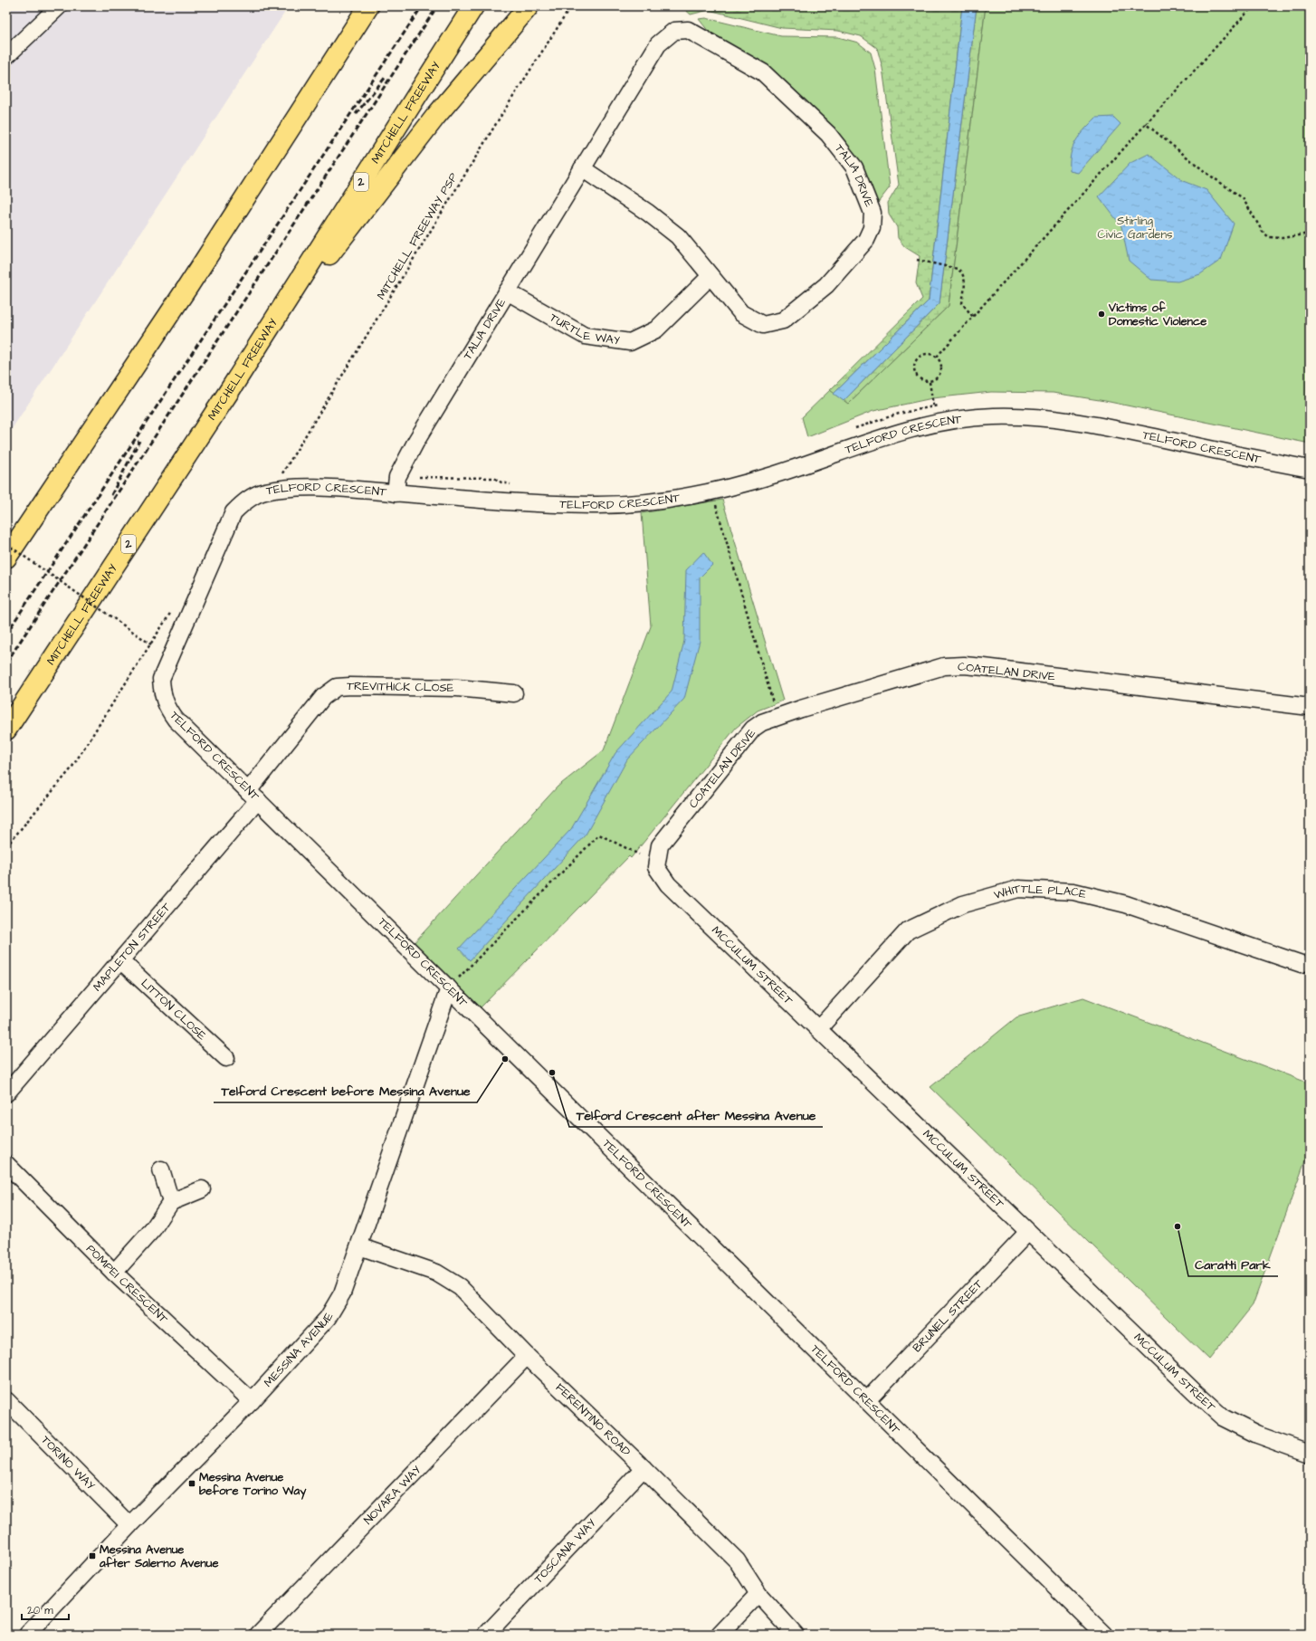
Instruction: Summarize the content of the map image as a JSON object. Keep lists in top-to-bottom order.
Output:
{
  "streets": {
    "highway": ["MITCHELL FREEWAY", "2"],
    "street": [
      "TALIA DRIVE",
      "TURTLE WAY",
      "TELFORD CRESCENT",
      "COATELAN DRIVE",
      "TREVITHICK CLOSE",
      "WHITTLE PLACE",
      "MAPLETON STREET",
      "MCCULUM STREET",
      "LITTON CLOSE",
      "POMPEI CRESCENT",
      "BRUNEL STREET",
      "MESSINA AVENUE",
      "FERENTINO ROAD",
      "TORINO WAY",
      "NOVARA WAY",
      "TOSCANA WAY"
    ],
    "path": ["MITCHELL FREEWAY PSP"]
  },
  "crossings": [
    ["TALIA DRIVE", "TURTLE WAY"],
    ["TALIA DRIVE", "TELFORD CRESCENT"],
    ["TELFORD CRESCENT", "TREVITHICK CLOSE"],
    ["TELFORD CRESCENT", "MAPLETON STREET"],
    ["TELFORD CRESCENT", "BRUNEL STREET"],
    ["TELFORD CRESCENT", "MESSINA AVENUE"],
    ["COATELAN DRIVE", "MCCULUM STREET"],
    ["TREVITHICK CLOSE", "MAPLETON STREET"],
    ["WHITTLE PLACE", "MCCULUM STREET"],
    ["MAPLETON STREET", "LITTON CLOSE"],
    ["MCCULUM STREET", "BRUNEL STREET"],
    ["POMPEI CRESCENT", "MESSINA AVENUE"],
    ["MESSINA AVENUE", "FERENTINO ROAD"],
    ["MESSINA AVENUE", "TORINO WAY"],
    ["FERENTINO ROAD", "NOVARA WAY"],
    ["FERENTINO ROAD", "TOSCANA WAY"]
  ],
  "parks": ["Stirling Civic Gardens"],
  "places": {
    "other": [
      "Victims of Domestic Violence",
      "Telford Crescent before Messina Avenue",
      "Telford Crescent after Messina Avenue",
      "Caratti Park"
    ],
    "transit": ["Messina Avenue before Torino Way", "Messina Avenue after Salerno Avenue"]
  },
  "scale_bar": "20 m"
}
